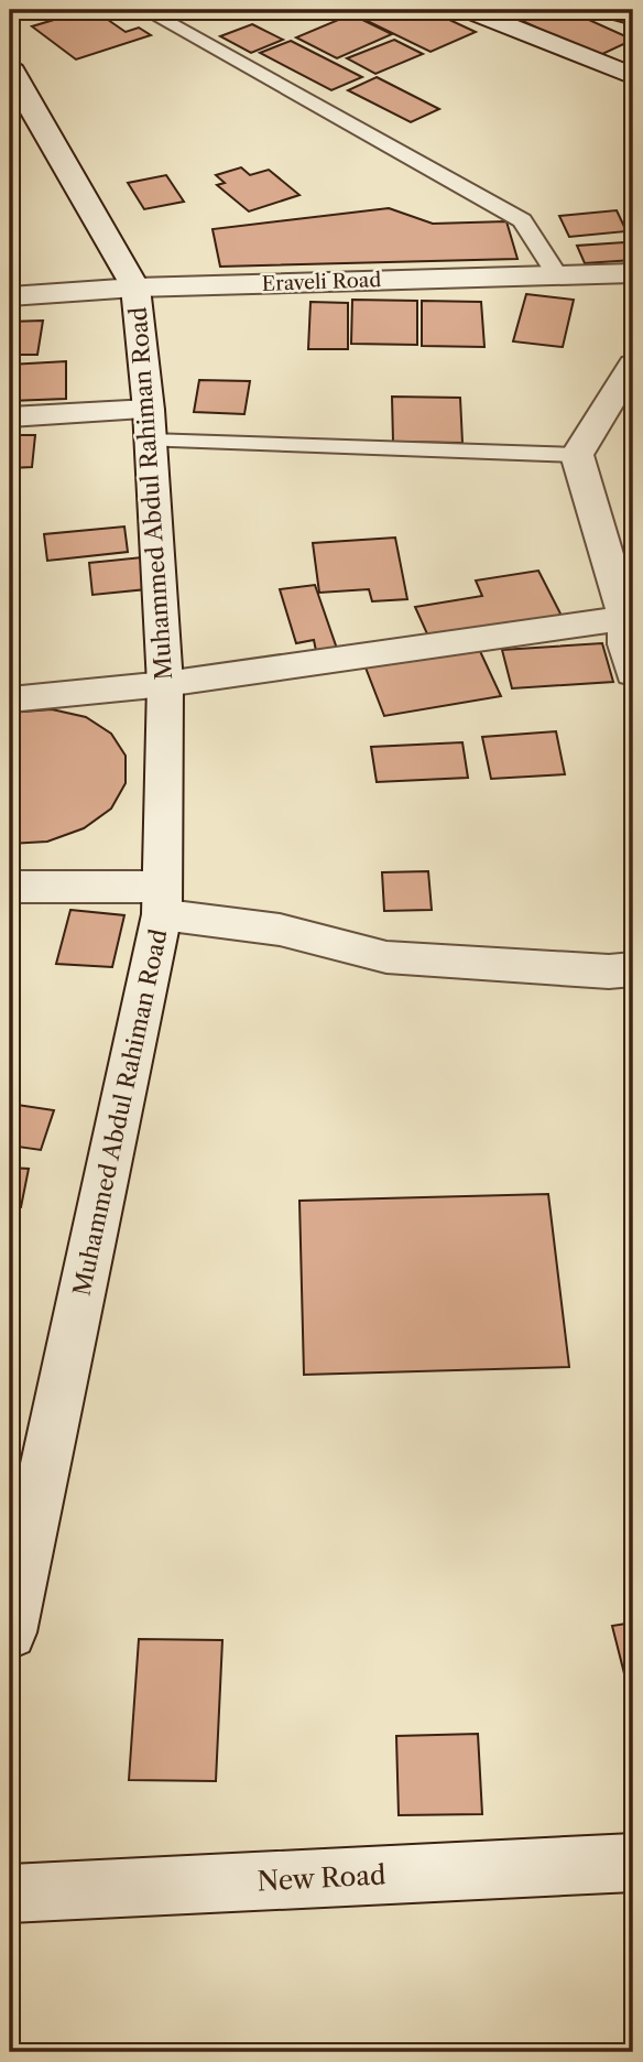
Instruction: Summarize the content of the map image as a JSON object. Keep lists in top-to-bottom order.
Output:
{
  "streets": {
    "street": ["Eraveli Road", "Muhammed Abdul Rahiman Road", "New Road"]
  },
  "crossings": [
    ["Eraveli Road", "Muhammed Abdul Rahiman Road"]
  ]
}
